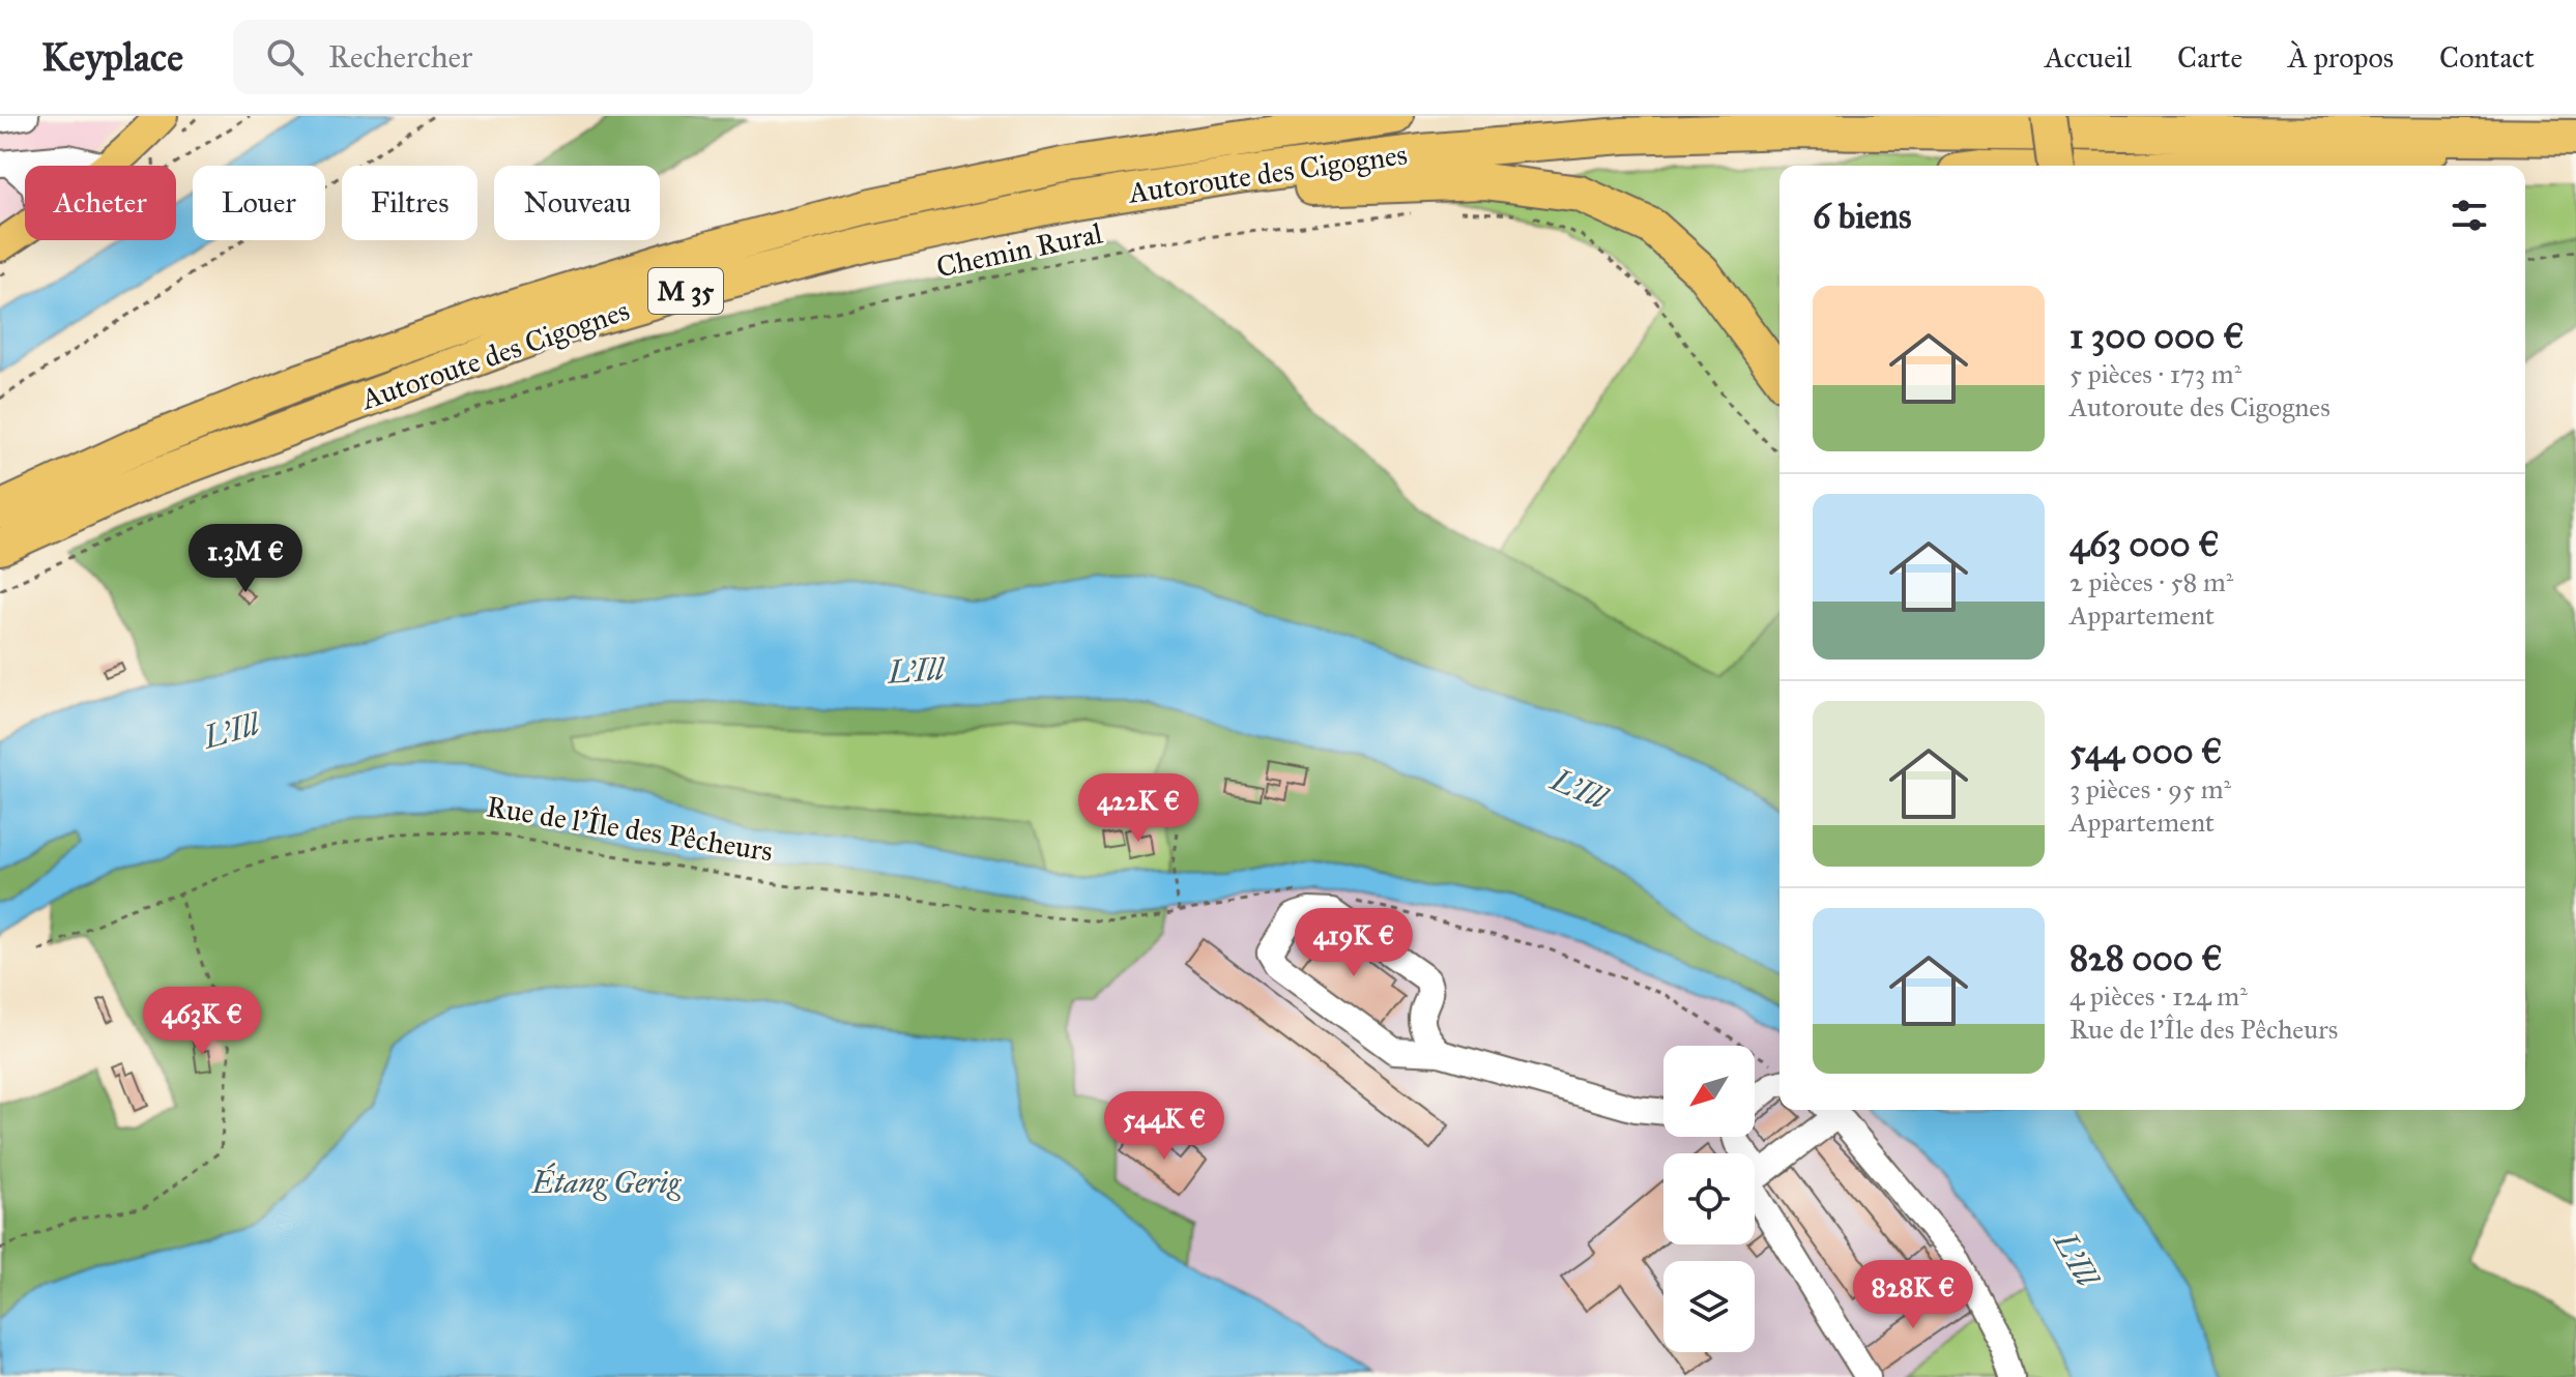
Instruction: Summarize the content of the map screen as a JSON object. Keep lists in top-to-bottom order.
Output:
{
  "streets": {
    "highway": ["Autoroute des Cigognes", "M 35"],
    "path": ["Chemin Rural", "Rue de l'Île des Pêcheurs"]
  },
  "water": ["L'Ill", "Étang Gerig"],
  "north": "bottom left",
  "page": {
    "header": "Keyplace",
    "search": "Rechercher",
    "nav": [
      "Accueil",
      "Carte",
      "À propos",
      "Contact"
    ],
    "chip": [
      "Acheter",
      "Louer",
      "Filtres",
      "Nouveau"
    ],
    "heading": "6 biens",
    "list": [
      {
        "name": "1 300 000 €",
        "note": "5 pièces · 173 m² · Autoroute des Cigognes"
      },
      {
        "name": "463 000 €",
        "note": "2 pièces · 58 m² · Appartement"
      },
      {
        "name": "544 000 €",
        "note": "3 pièces · 95 m² · Appartement"
      },
      {
        "name": "828 000 €",
        "note": "4 pièces · 124 m² · Rue de l'Île des Pêcheurs"
      }
    ],
    "price": [
      "1.3M €",
      "422K €",
      "419K €",
      "463K €",
      "544K €",
      "828K €"
    ]
  }
}
